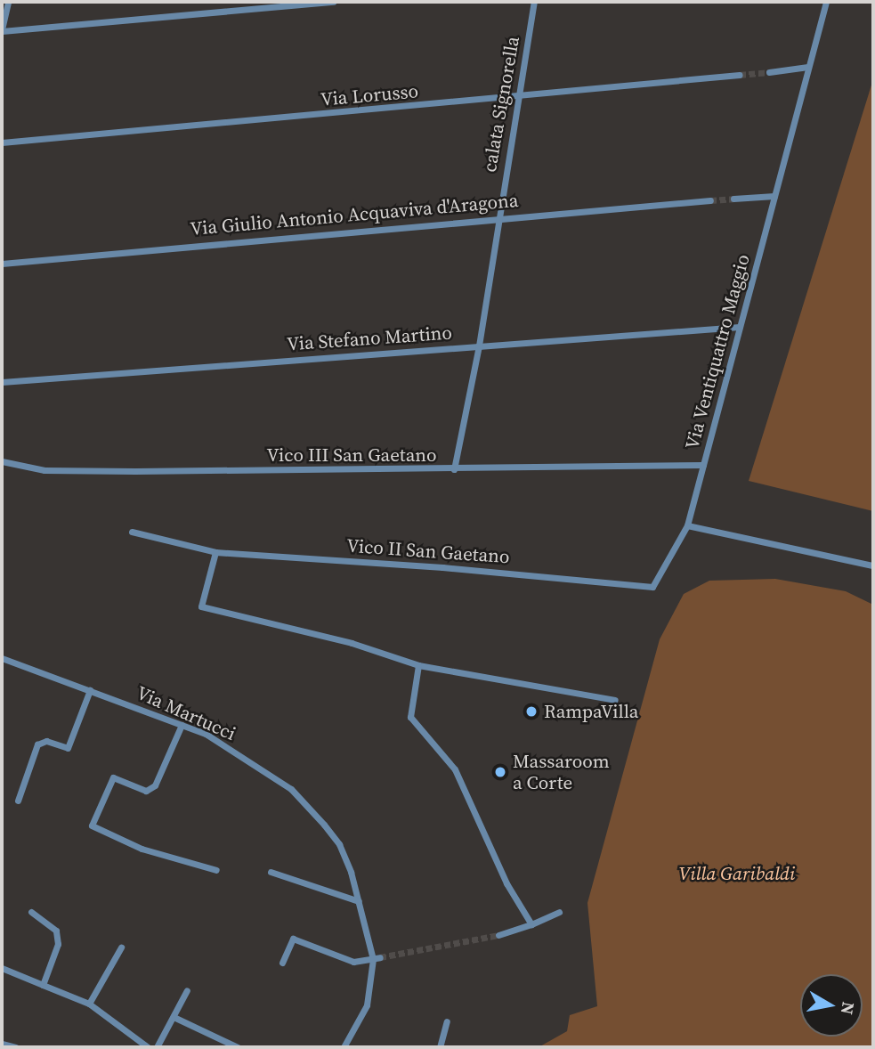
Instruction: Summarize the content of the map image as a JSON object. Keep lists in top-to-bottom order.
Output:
{
  "streets": {
    "street": [
      "Via Lorusso",
      "calata Signorella",
      "Via Giulio Antonio Acquaviva d'Aragona",
      "Via Stefano Martino",
      "Via Ventiquattro Maggio",
      "Vico III San Gaetano",
      "Vico II San Gaetano",
      "Via Martucci"
    ]
  },
  "crossings": [
    ["Via Lorusso", "calata Signorella"],
    ["calata Signorella", "Via Giulio Antonio Acquaviva d'Aragona"],
    ["calata Signorella", "Via Stefano Martino"],
    ["calata Signorella", "Vico III San Gaetano"],
    ["Via Stefano Martino", "Via Ventiquattro Maggio"],
    ["Via Ventiquattro Maggio", "Vico III San Gaetano"],
    ["Via Ventiquattro Maggio", "Vico II San Gaetano"]
  ],
  "parks": ["Villa Garibaldi"],
  "places": ["RampaVilla", "Massaroom a Corte"],
  "north": "right"
}
